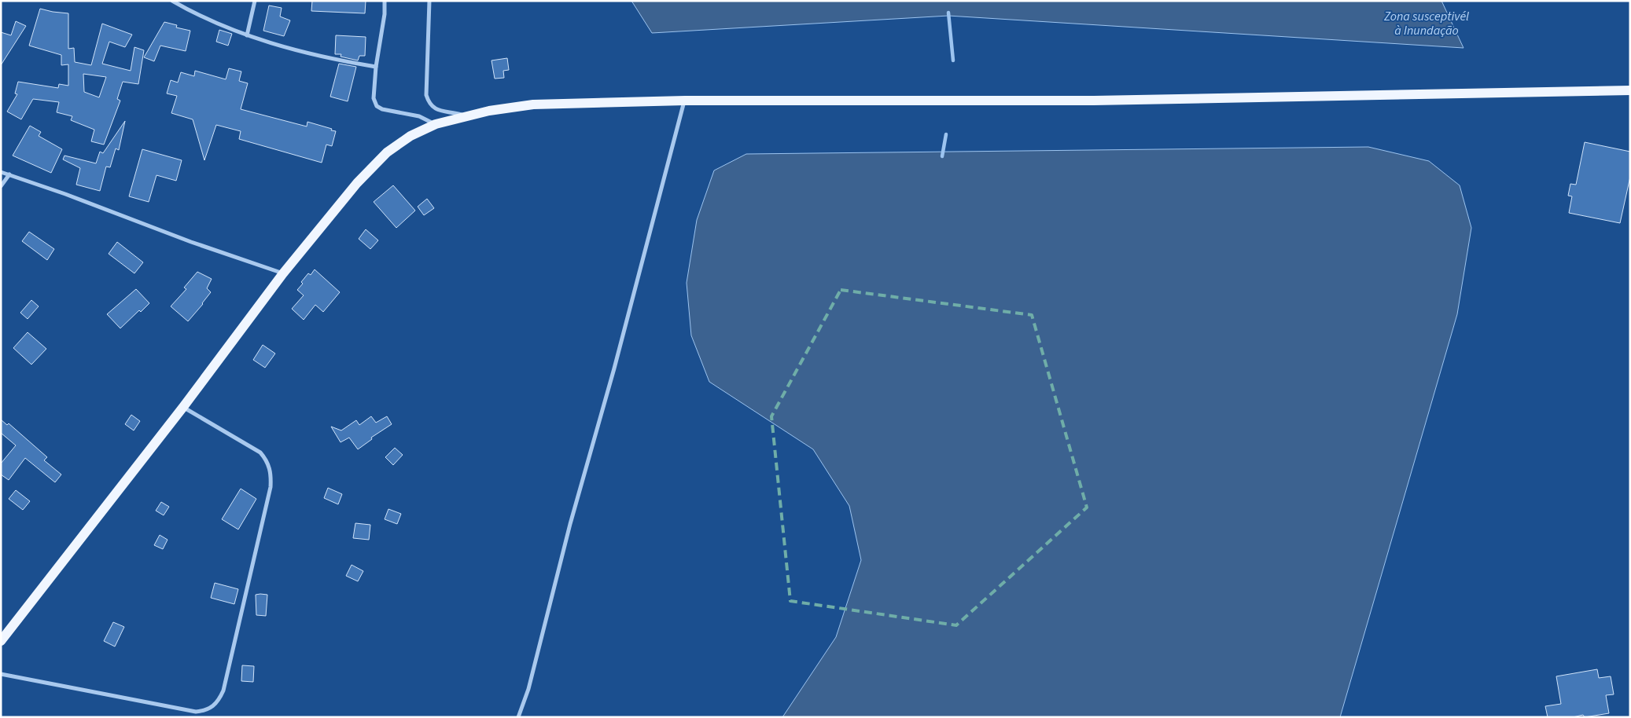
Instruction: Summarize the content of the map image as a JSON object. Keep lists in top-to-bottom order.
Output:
{
  "water": ["Zona susceptivél à Inundação"]
}
